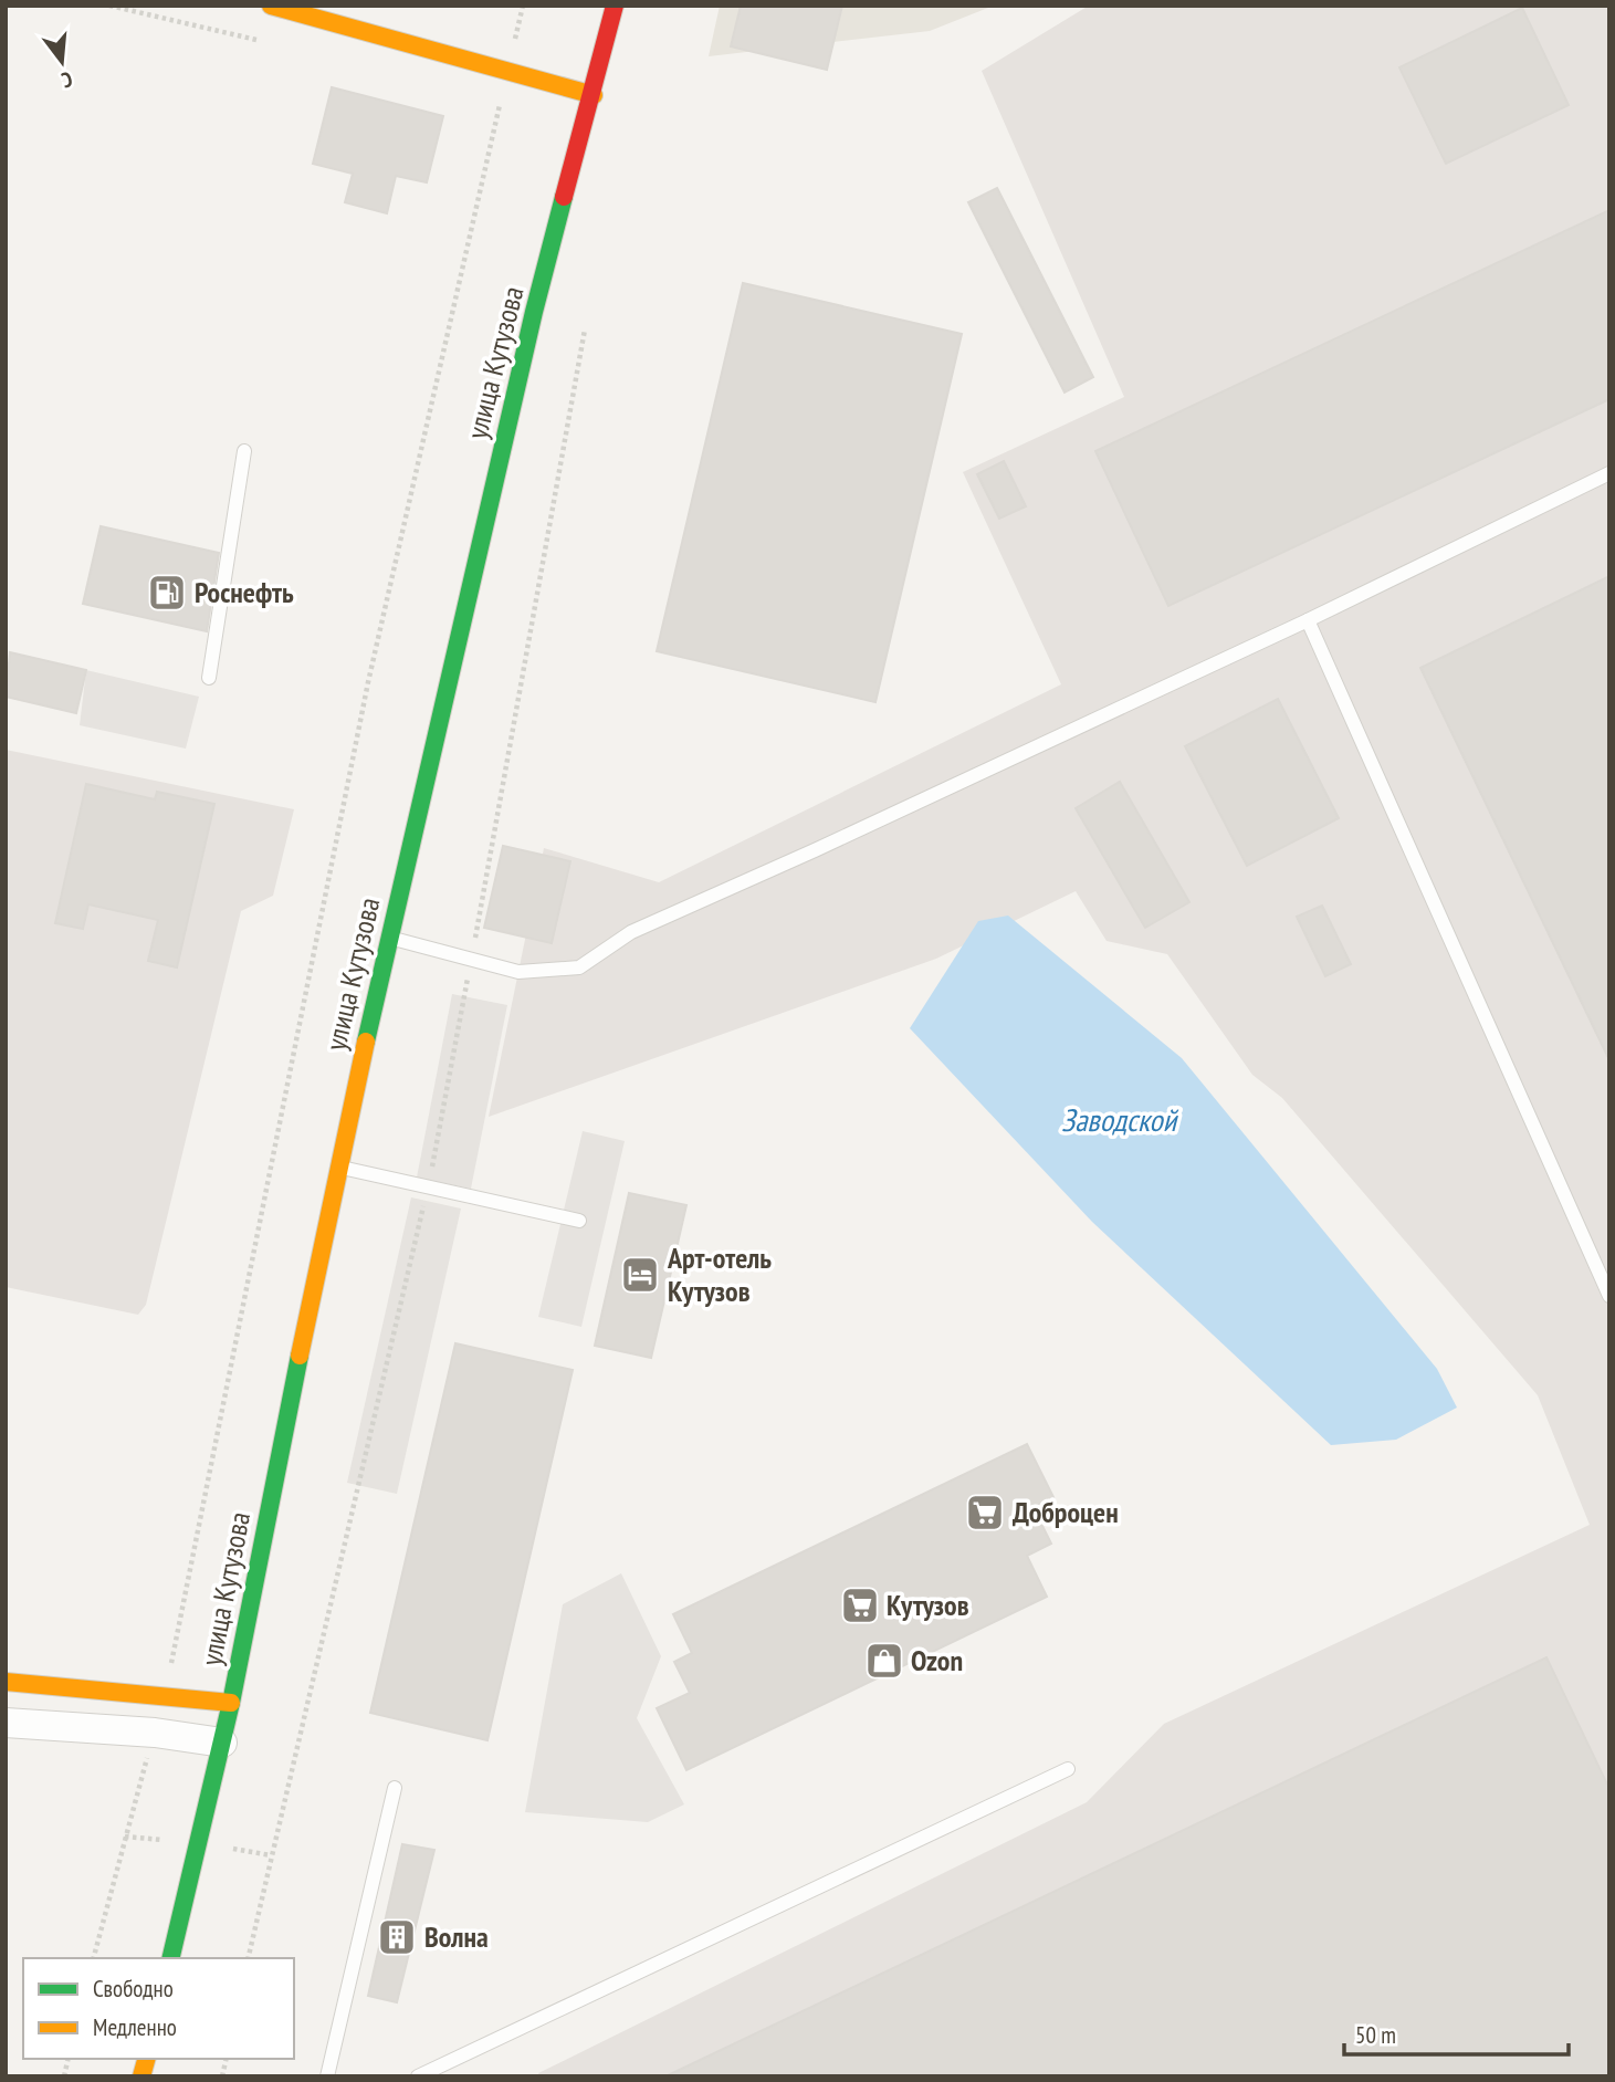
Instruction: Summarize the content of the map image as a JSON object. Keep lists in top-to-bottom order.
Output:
{
  "streets": {
    "main road": ["улица Кутузова"]
  },
  "water": ["Заводской"],
  "places": {
    "fuel station": ["Роснефть"],
    "hotel": ["Арт-отель Кутузов"],
    "supermarket": ["Доброцен", "Кутузов"],
    "shop": ["Ozon"],
    "building": ["Волна"]
  },
  "legend": ["Свободно", "Медленно"],
  "scale_bar": "50 m",
  "north": "bottom"
}
